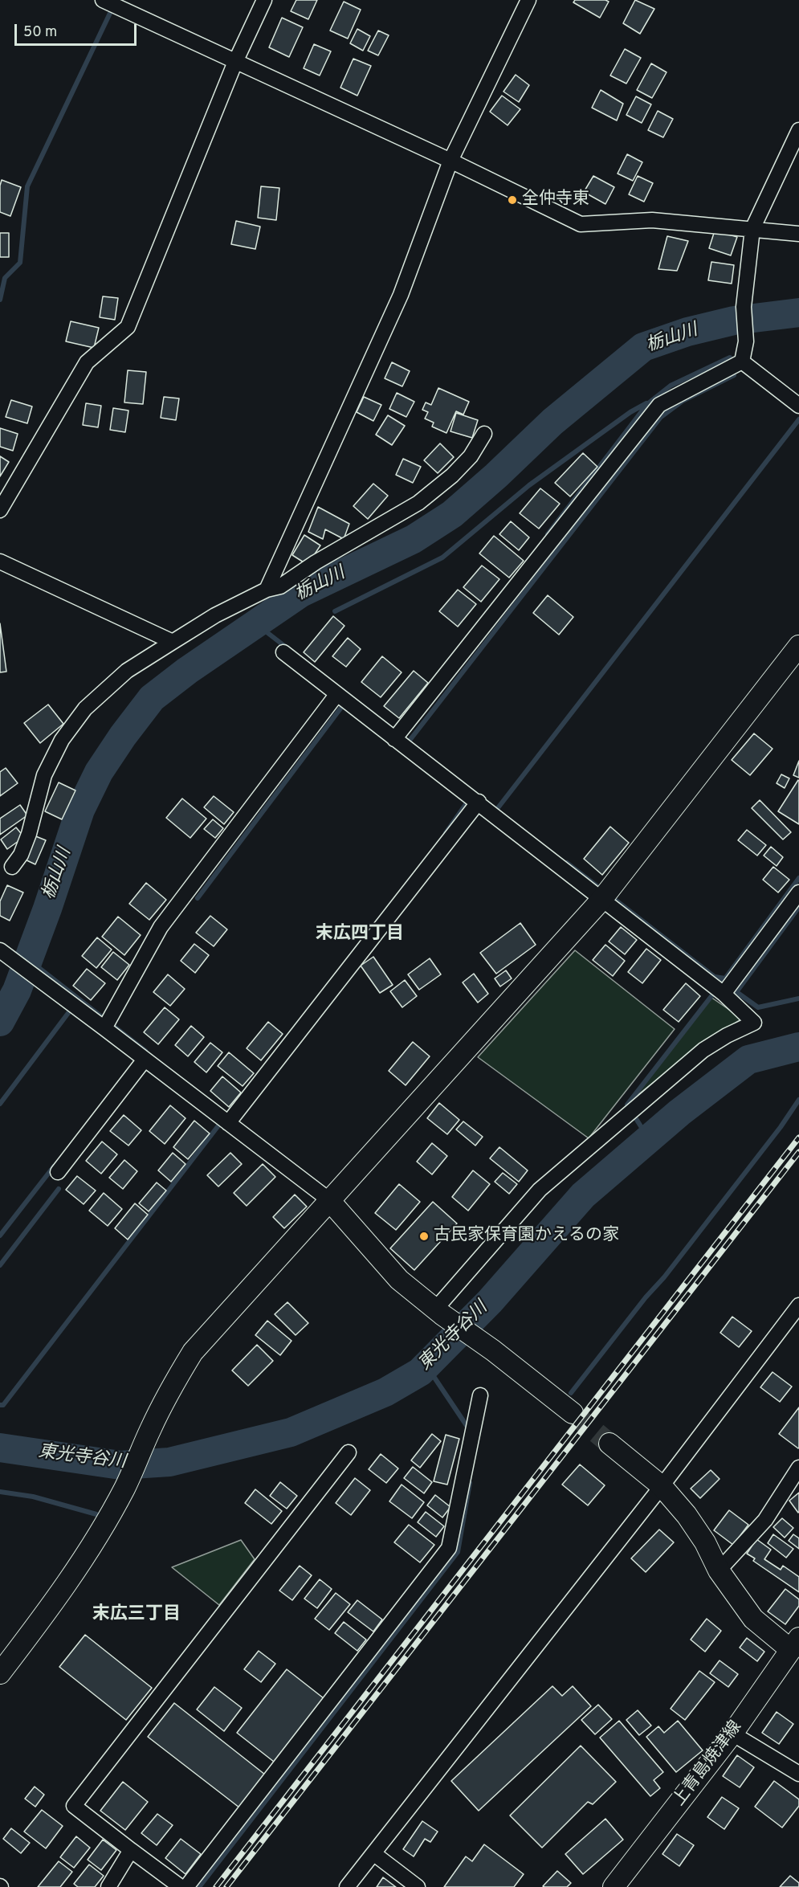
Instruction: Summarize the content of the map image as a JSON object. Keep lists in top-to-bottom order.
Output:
{
  "streets": {
    "street": ["上青島焼津線"]
  },
  "districts": ["末広四丁目", "末広三丁目"],
  "water": ["栃山川", "東光寺谷川"],
  "places": ["全仲寺東", "古民家保育園かえるの家"],
  "scale_bar": "50 m"
}
